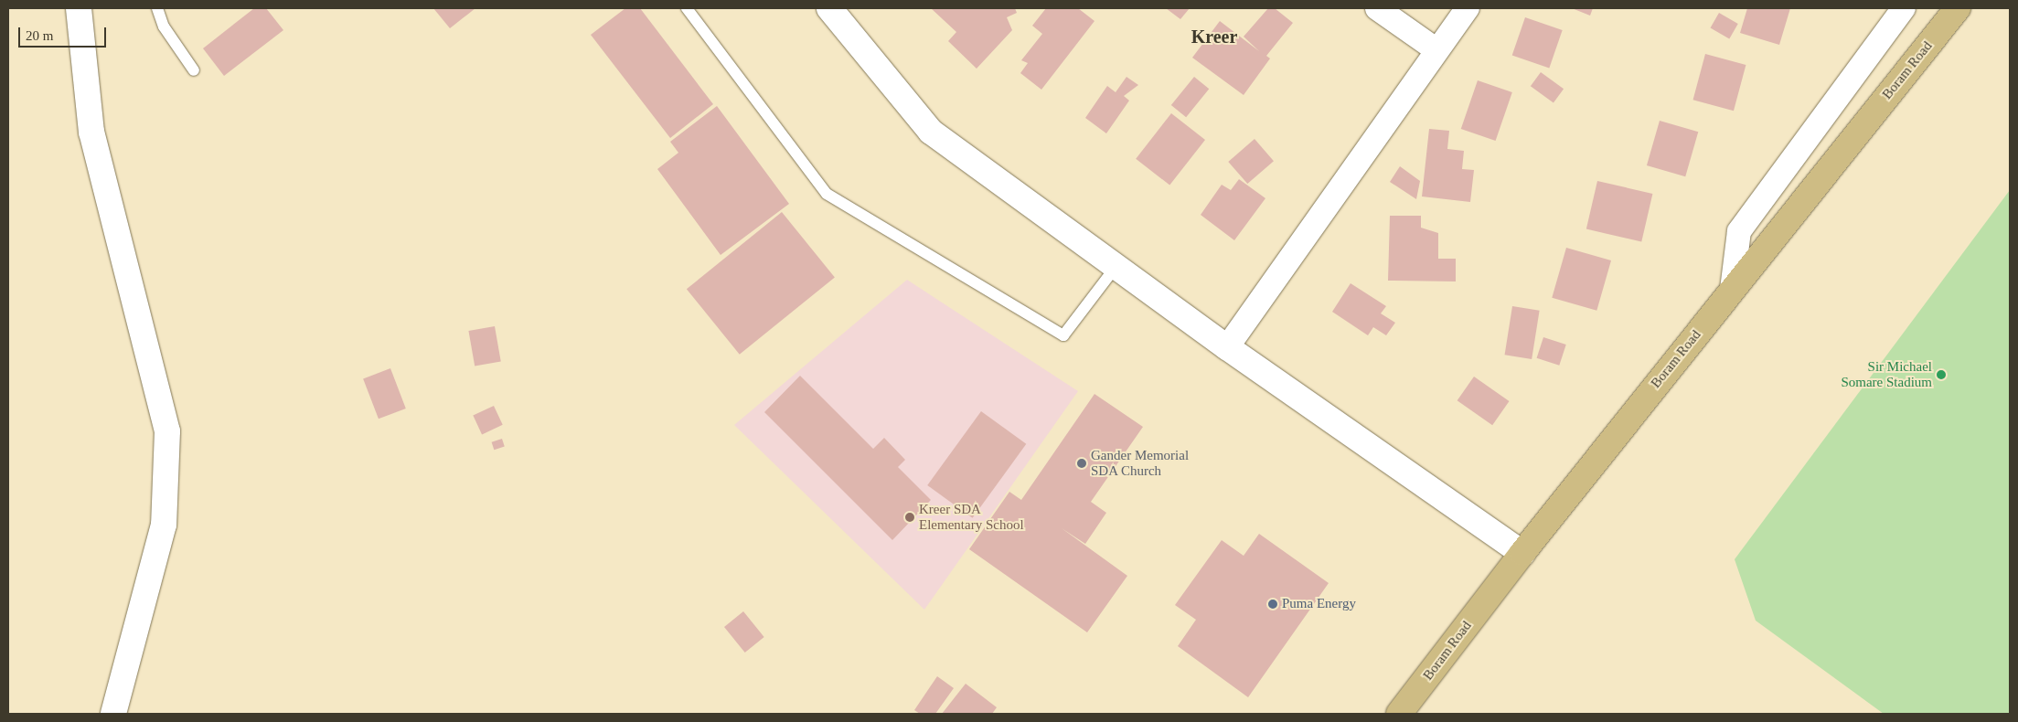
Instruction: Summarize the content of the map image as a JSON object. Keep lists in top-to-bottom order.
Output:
{
  "streets": {
    "main road": ["Boram Road"]
  },
  "districts": ["Kreer"],
  "places": [
    "Sir Michael Somare Stadium",
    "Gander Memorial SDA Church",
    "Kreer SDA Elementary School",
    "Puma Energy"
  ],
  "scale_bar": "20 m"
}
